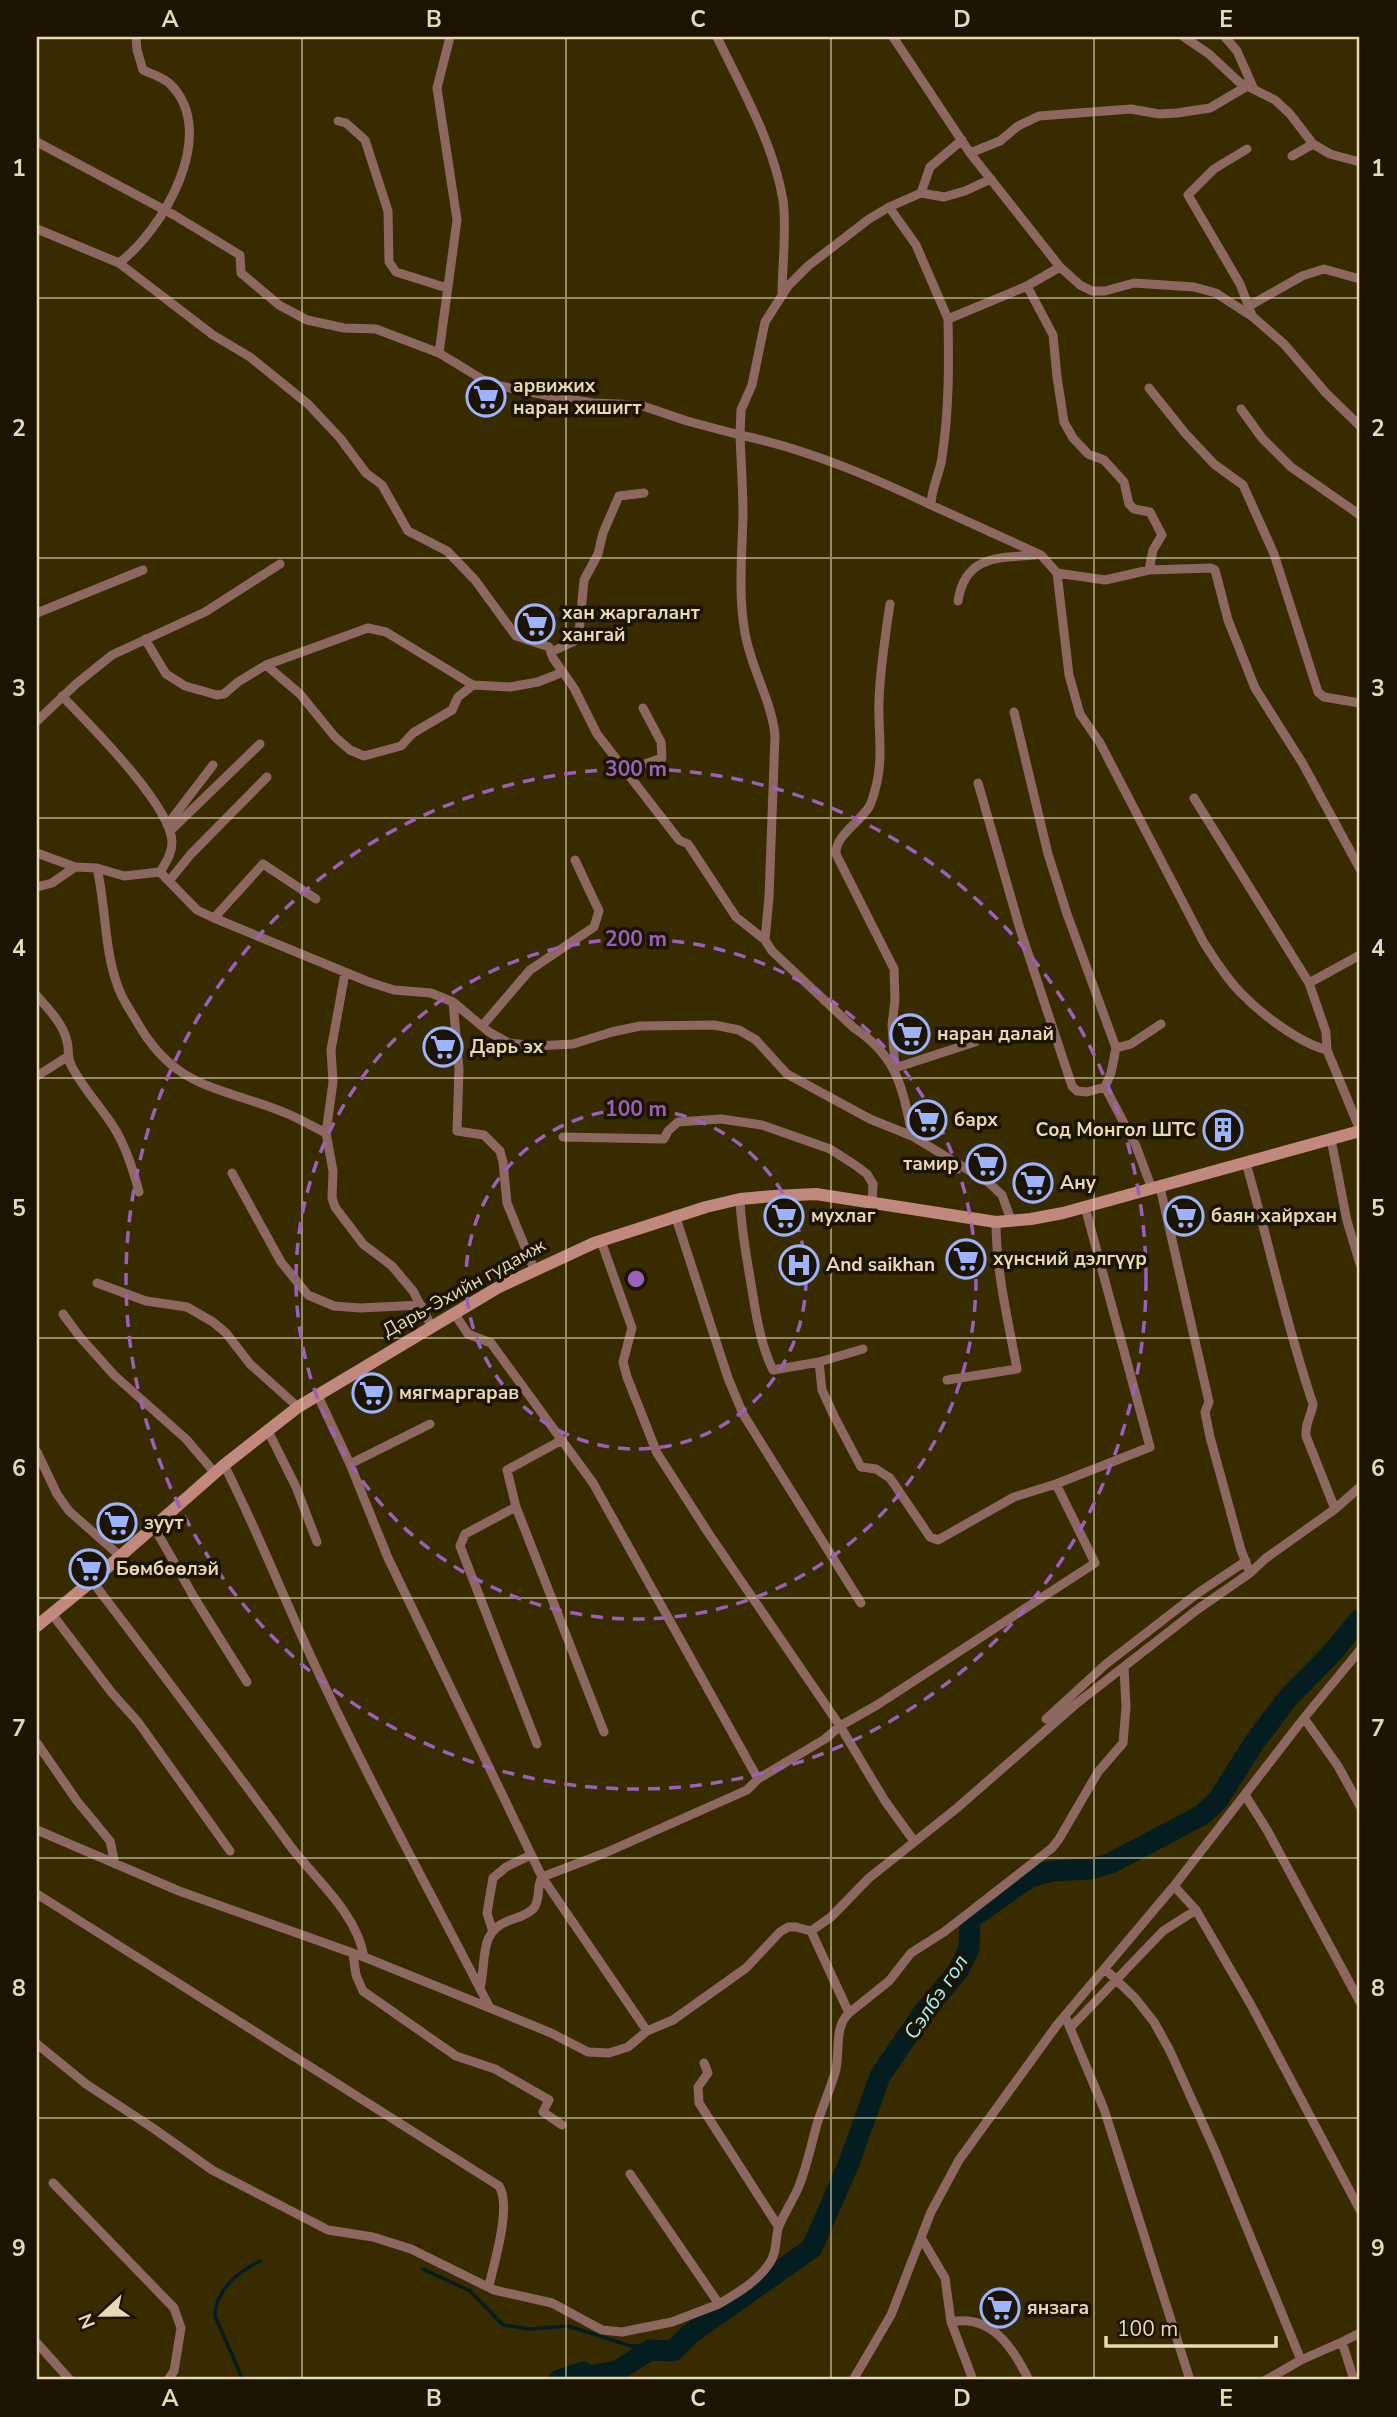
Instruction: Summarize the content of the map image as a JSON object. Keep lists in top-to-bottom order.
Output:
{
  "streets": {
    "main road": ["Дарь-Эхийн гудамж"]
  },
  "water": ["Сэлбэ гол"],
  "places": {
    "supermarket": [
      "арвижих наран хишигт",
      "хан жаргалант хангай",
      "наран далай",
      "Дарь эх",
      "барх",
      "тамир",
      "Ану",
      "мухлаг",
      "баян хайрхан",
      "хүнсний дэлгүүр",
      "мягмаргарав",
      "зуут",
      "Бөмбөөлэй",
      "янзага"
    ],
    "building": ["Сод Монгол ШТС"],
    "hospital": ["And saikhan"]
  },
  "scale_bar": "100 m",
  "north": "left",
  "grid": {
    "columns": [
      "A",
      "B",
      "C",
      "D",
      "E"
    ],
    "rows": [
      "1",
      "2",
      "3",
      "4",
      "5",
      "6",
      "7",
      "8",
      "9"
    ]
  },
  "rings": ["300 m", "200 m", "100 m"]
}
